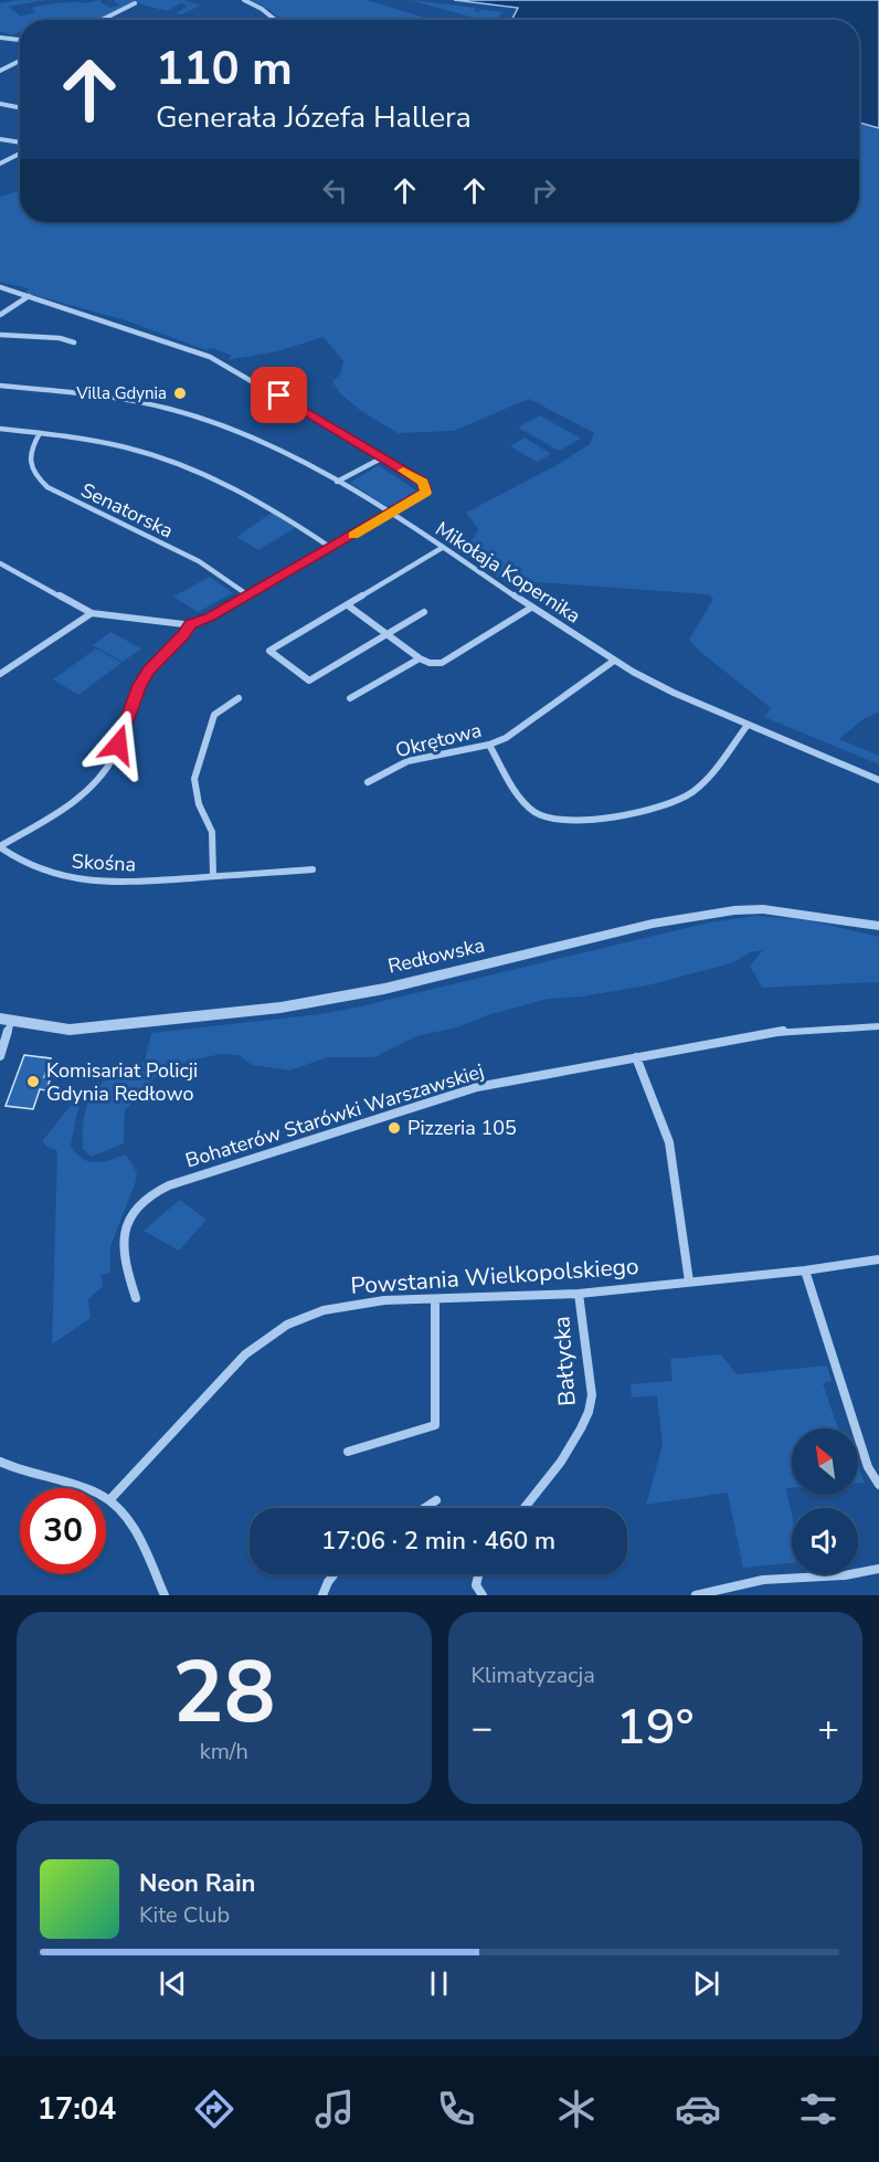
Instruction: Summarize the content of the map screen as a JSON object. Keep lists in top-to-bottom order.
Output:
{
  "streets": {
    "street": [
      "Senatorska",
      "Mikołaja Kopernika",
      "Okrętowa",
      "Skośna",
      "Redłowska",
      "Bohaterów Starówki Warszawskiej",
      "Powstania Wielkopolskiego",
      "Bałtycka"
    ]
  },
  "crossings": [
    ["Mikołaja Kopernika", "Okrętowa"],
    ["Powstania Wielkopolskiego", "Bałtycka"]
  ],
  "places": ["Villa Gdynia", "Komisariat Policji Gdynia Redłowo", "Pizzeria 105"],
  "north": "top left",
  "page": {
    "turn": ["110 m", "Generała Józefa Hallera"],
    "limit": "30",
    "trip": "17:06 · 2 min · 460 m",
    "tile": [
      ["28", "km/h"],
      "Klimatyzacja"
    ],
    "heat": ["−", "19°", "+"],
    "song": ["Neon Rain", "Kite Club"],
    "tabs": "17:04"
  }
}
